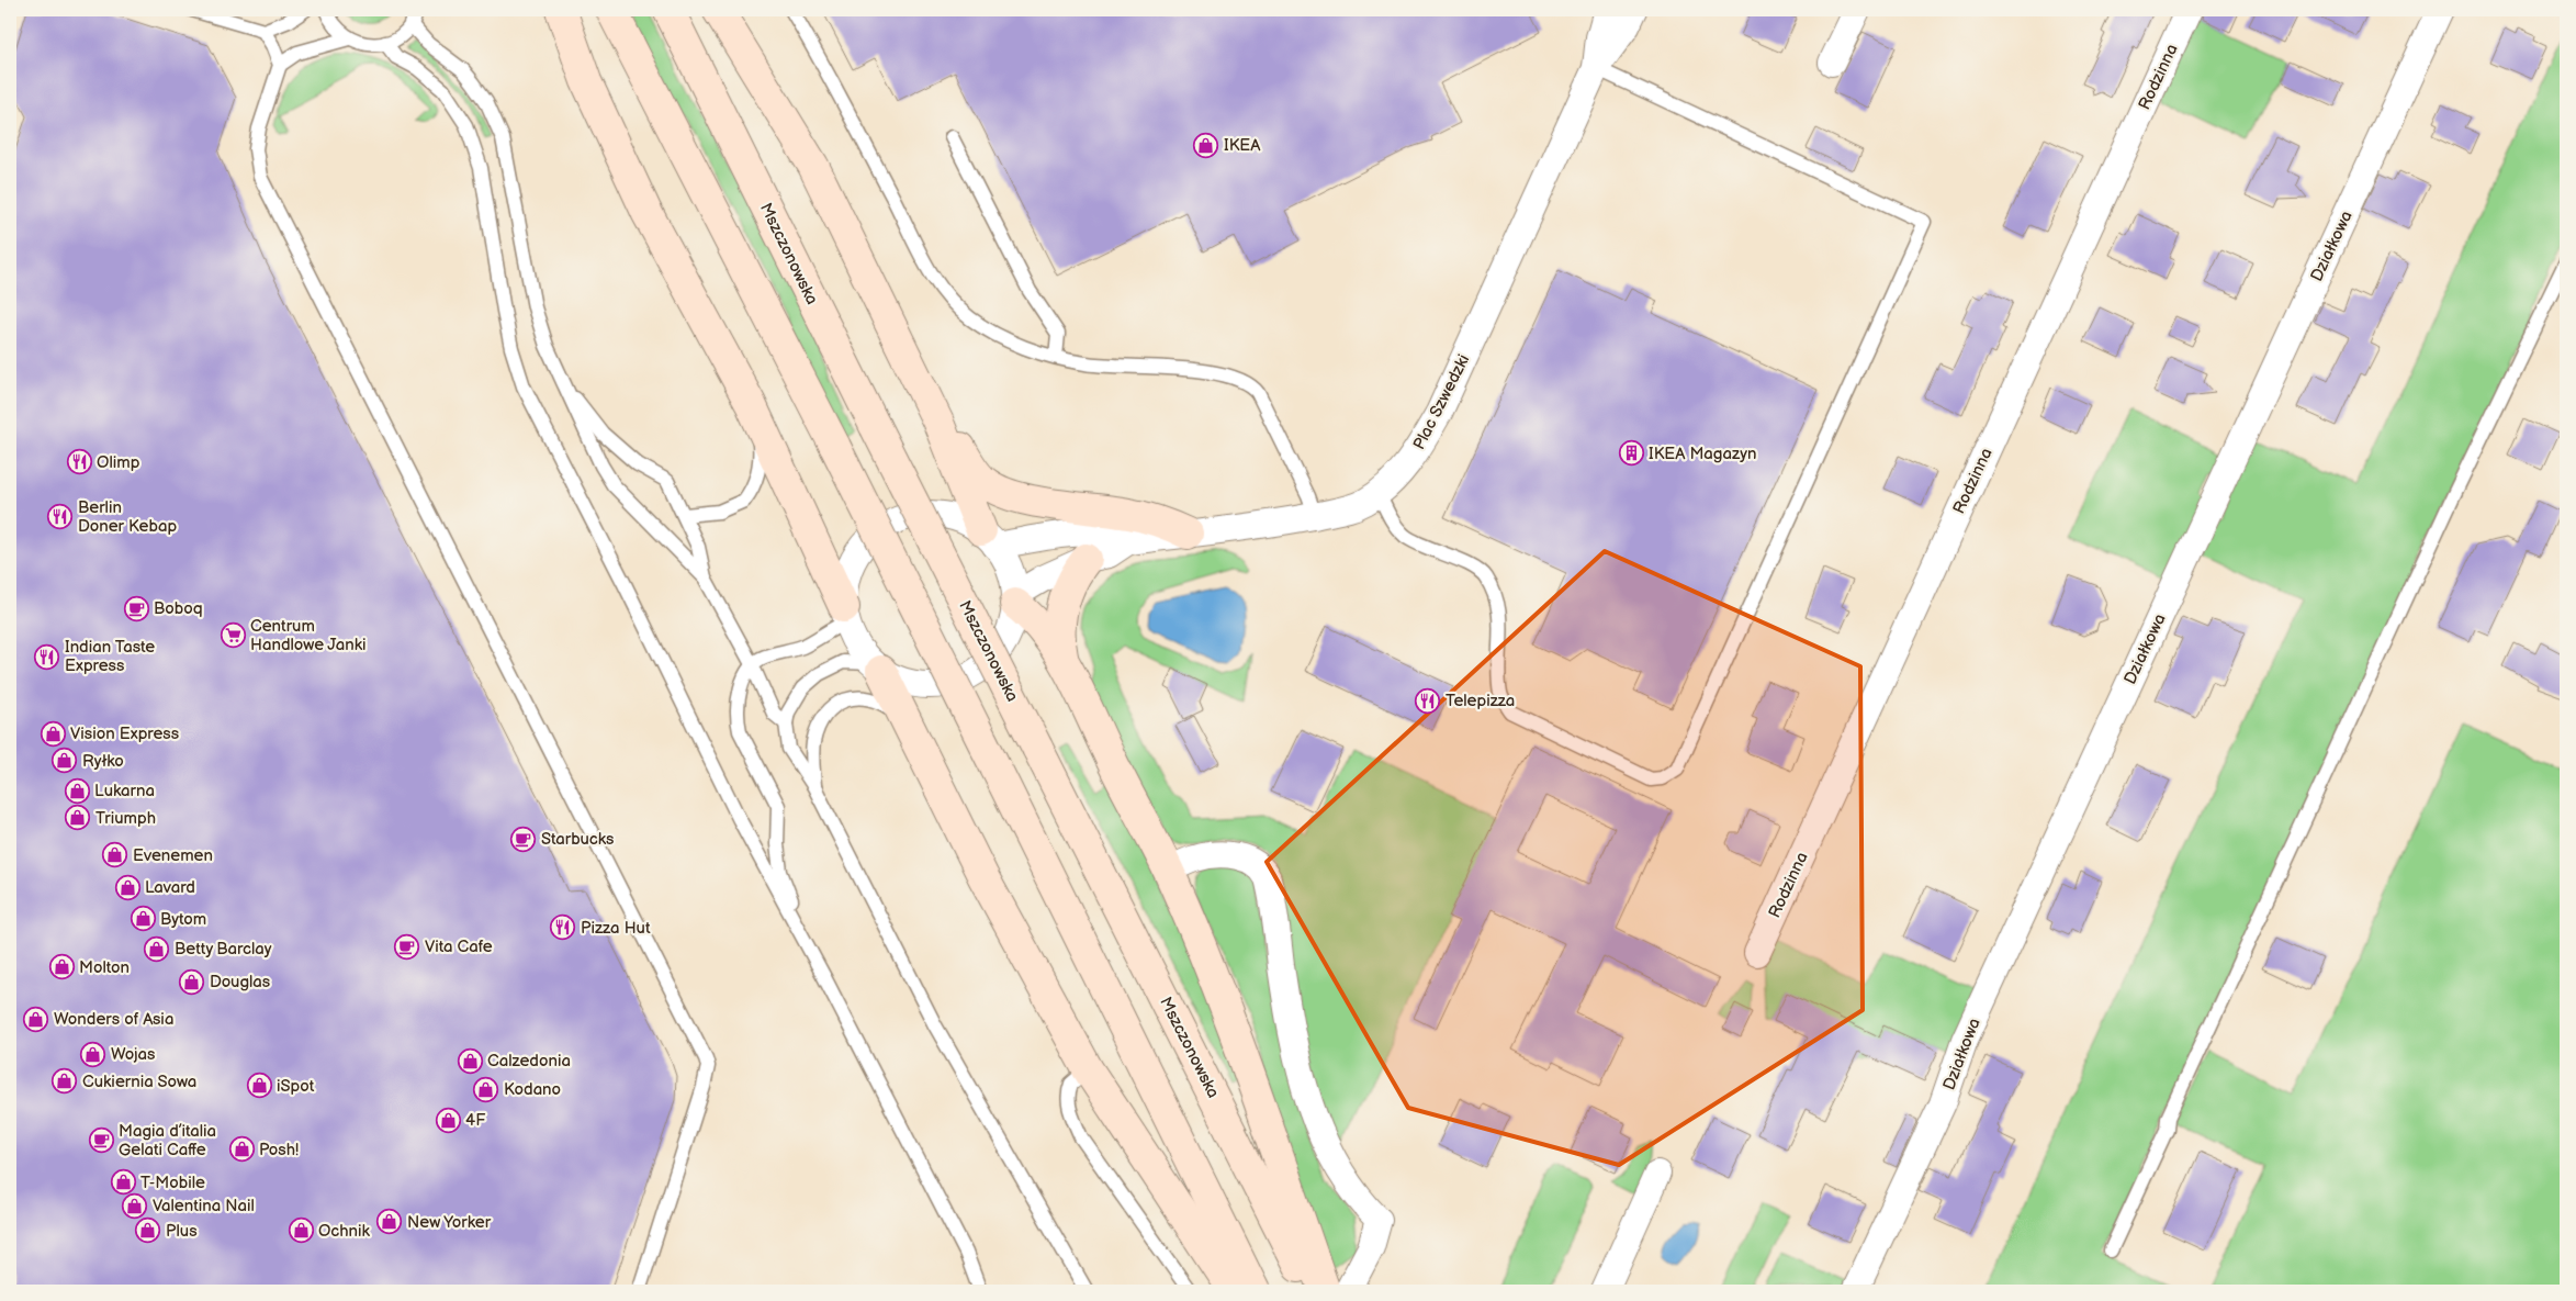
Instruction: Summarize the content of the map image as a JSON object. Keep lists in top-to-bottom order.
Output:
{
  "streets": {
    "main road": ["Mszczonowska"],
    "street": ["Rodzinna", "Działkowa", "Plac Szwedzki"]
  },
  "places": {
    "shop": [
      "IKEA",
      "Vision Express",
      "Ryłko",
      "Lukarna",
      "Triumph",
      "Evenemen",
      "Lavard",
      "Bytom",
      "Betty Barclay",
      "Molton",
      "Douglas",
      "Wonders of Asia",
      "Wojas",
      "Calzedonia",
      "Cukiernia Sowa",
      "iSpot",
      "Kodano",
      "4F",
      "Posh!",
      "T-Mobile",
      "Valentina Nail",
      "New Yorker",
      "Plus",
      "Ochnik"
    ],
    "building": ["IKEA Magazyn"],
    "restaurant": [
      "Olimp",
      "Berlin Doner Kebap",
      "Indian Taste Express",
      "Telepizza",
      "Pizza Hut"
    ],
    "cafe": [
      "Boboq",
      "Starbucks",
      "Vita Cafe",
      "Magia d’italia Gelati Caffe"
    ],
    "supermarket": ["Centrum Handlowe Janki"]
  }
}
